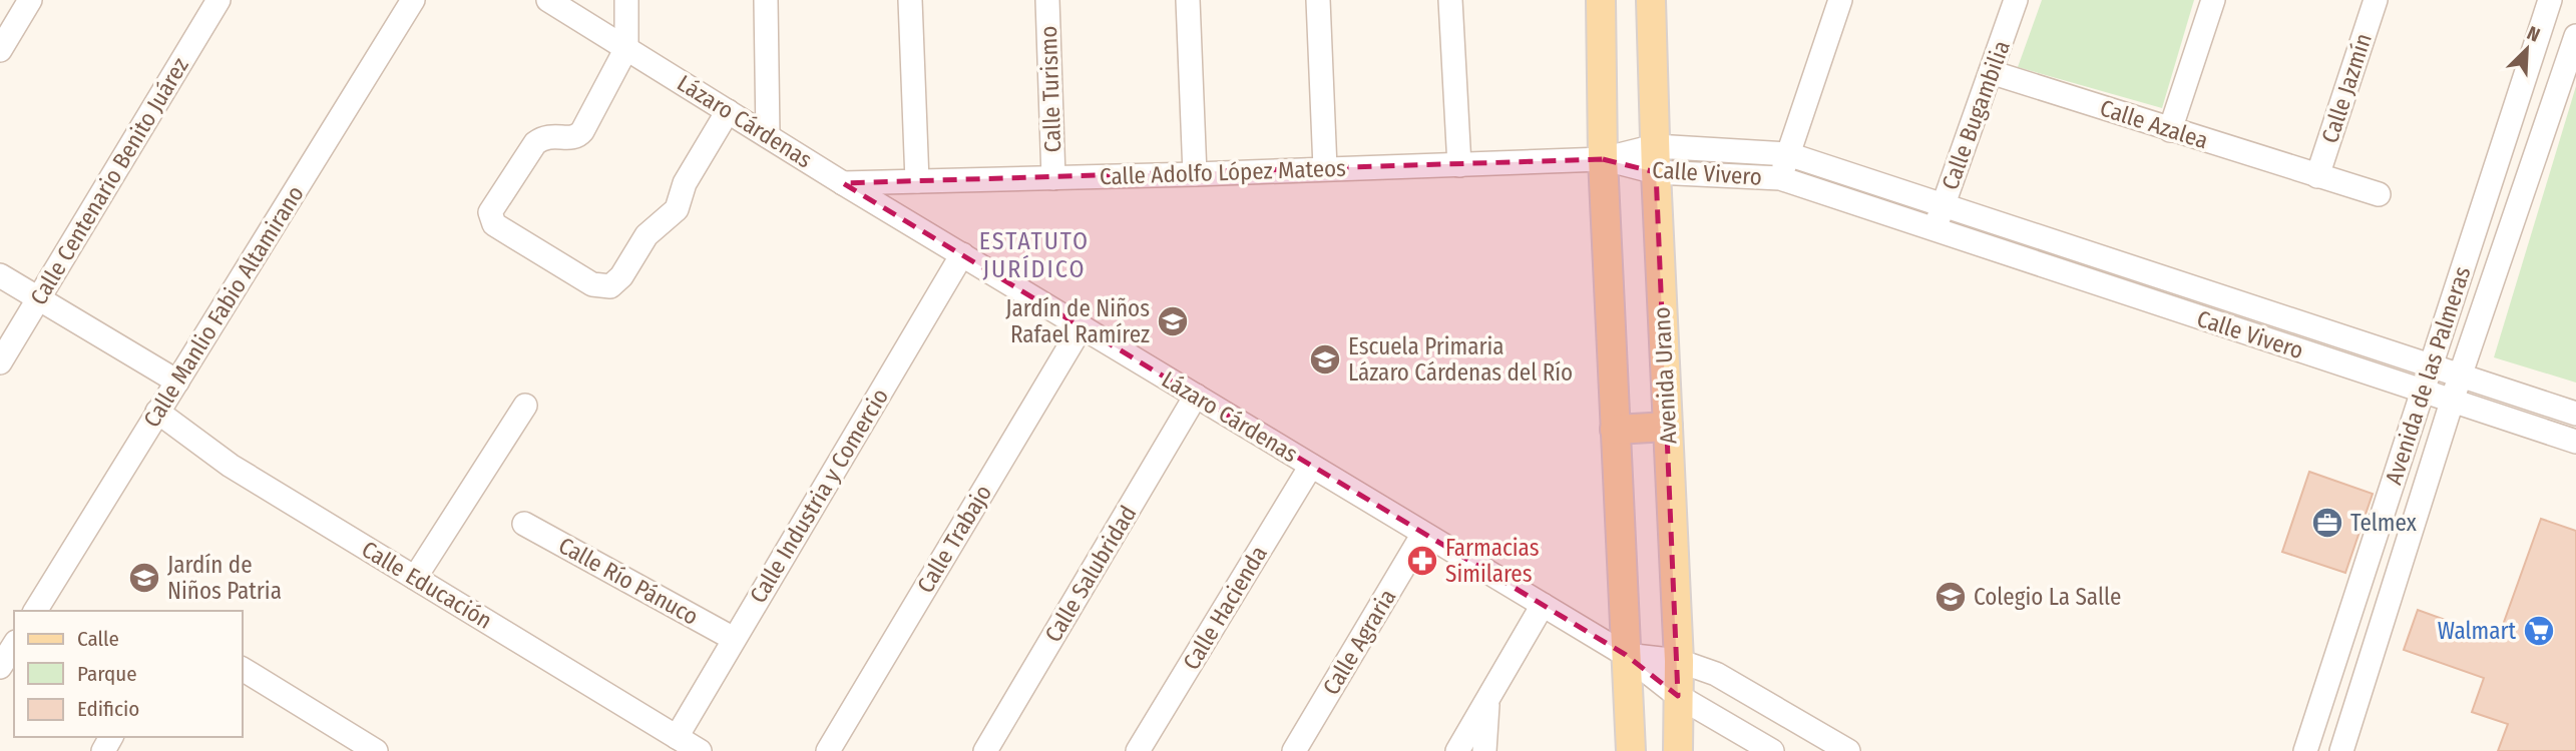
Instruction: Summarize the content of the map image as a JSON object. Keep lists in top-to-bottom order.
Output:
{
  "streets": {
    "main road": ["Avenida Urano"],
    "street": [
      "Calle Jazmín",
      "Calle Turismo",
      "Calle Bugambilia",
      "Lázaro Cárdenas",
      "Calle Azalea",
      "Calle Adolfo López Mateos",
      "Calle Vivero",
      "Calle Centenario Benito Juárez",
      "Calle Manlio Fabio Altamirano",
      "Avenida de las Palmeras",
      "Calle Industria y Comercio",
      "Calle Trabajo",
      "Calle Salubridad",
      "Calle Río Pánuco",
      "Calle Educación",
      "Calle Hacienda",
      "Calle Agraria"
    ]
  },
  "crossings": [
    ["Calle Jazmín", "Calle Azalea"],
    ["Calle Turismo", "Calle Adolfo López Mateos"],
    ["Calle Bugambilia", "Calle Azalea"],
    ["Calle Bugambilia", "Calle Vivero"],
    ["Lázaro Cárdenas", "Calle Adolfo López Mateos"],
    ["Lázaro Cárdenas", "Avenida Urano"],
    ["Lázaro Cárdenas", "Calle Industria y Comercio"],
    ["Lázaro Cárdenas", "Calle Trabajo"],
    ["Lázaro Cárdenas", "Calle Salubridad"],
    ["Lázaro Cárdenas", "Calle Hacienda"],
    ["Lázaro Cárdenas", "Calle Agraria"],
    ["Calle Adolfo López Mateos", "Calle Vivero"],
    ["Calle Vivero", "Avenida Urano"],
    ["Calle Vivero", "Avenida de las Palmeras"],
    ["Calle Manlio Fabio Altamirano", "Calle Educación"],
    ["Calle Industria y Comercio", "Calle Río Pánuco"],
    ["Calle Industria y Comercio", "Calle Educación"]
  ],
  "districts": ["ESTATUTO JURÍDICO"],
  "places": {
    "school or university": [
      "Jardín de Niños Rafael Ramírez",
      "Escuela Primaria Lázaro Cárdenas del Río",
      "Jardín de Niños Patria",
      "Colegio La Salle"
    ],
    "office": ["Telmex"],
    "pharmacy": ["Farmacias Similares"],
    "supermarket": ["Walmart"]
  },
  "legend": ["Calle", "Parque", "Edificio"],
  "north": "top right"
}
